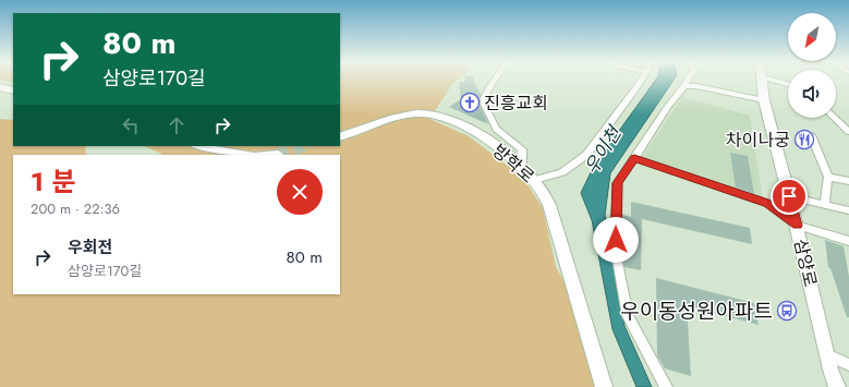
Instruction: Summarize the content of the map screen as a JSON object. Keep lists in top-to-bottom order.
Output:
{
  "streets": {
    "main road": ["방학로", "삼양로"]
  },
  "water": ["우이천"],
  "places": {
    "church": ["진흥교회"],
    "restaurant": ["차이나궁"],
    "bus stop": ["우이동성원아파트"]
  },
  "north": "bottom left",
  "page": {
    "turn": ["80 m", "삼양로170길"],
    "heading": ["1 분", "200 m · 22:36"],
    "list": [
      {
        "name": "우회전",
        "note": "삼양로170길",
        "value": "80 m"
      }
    ]
  }
}
